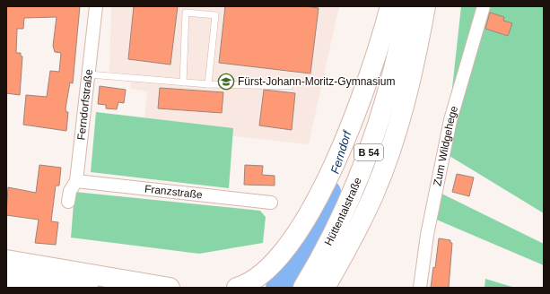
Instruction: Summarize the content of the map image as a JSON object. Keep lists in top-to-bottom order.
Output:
{
  "streets": {
    "highway": ["B 54", "Hüttentalstraße"],
    "street": ["Ferndorfstraße", "Zum Wildgehege", "Franzstraße"]
  },
  "crossings": [
    ["Ferndorfstraße", "Franzstraße"]
  ],
  "water": ["Ferndorf"],
  "places": {
    "school or university": ["Fürst-Johann-Moritz-Gymnasium"]
  }
}
